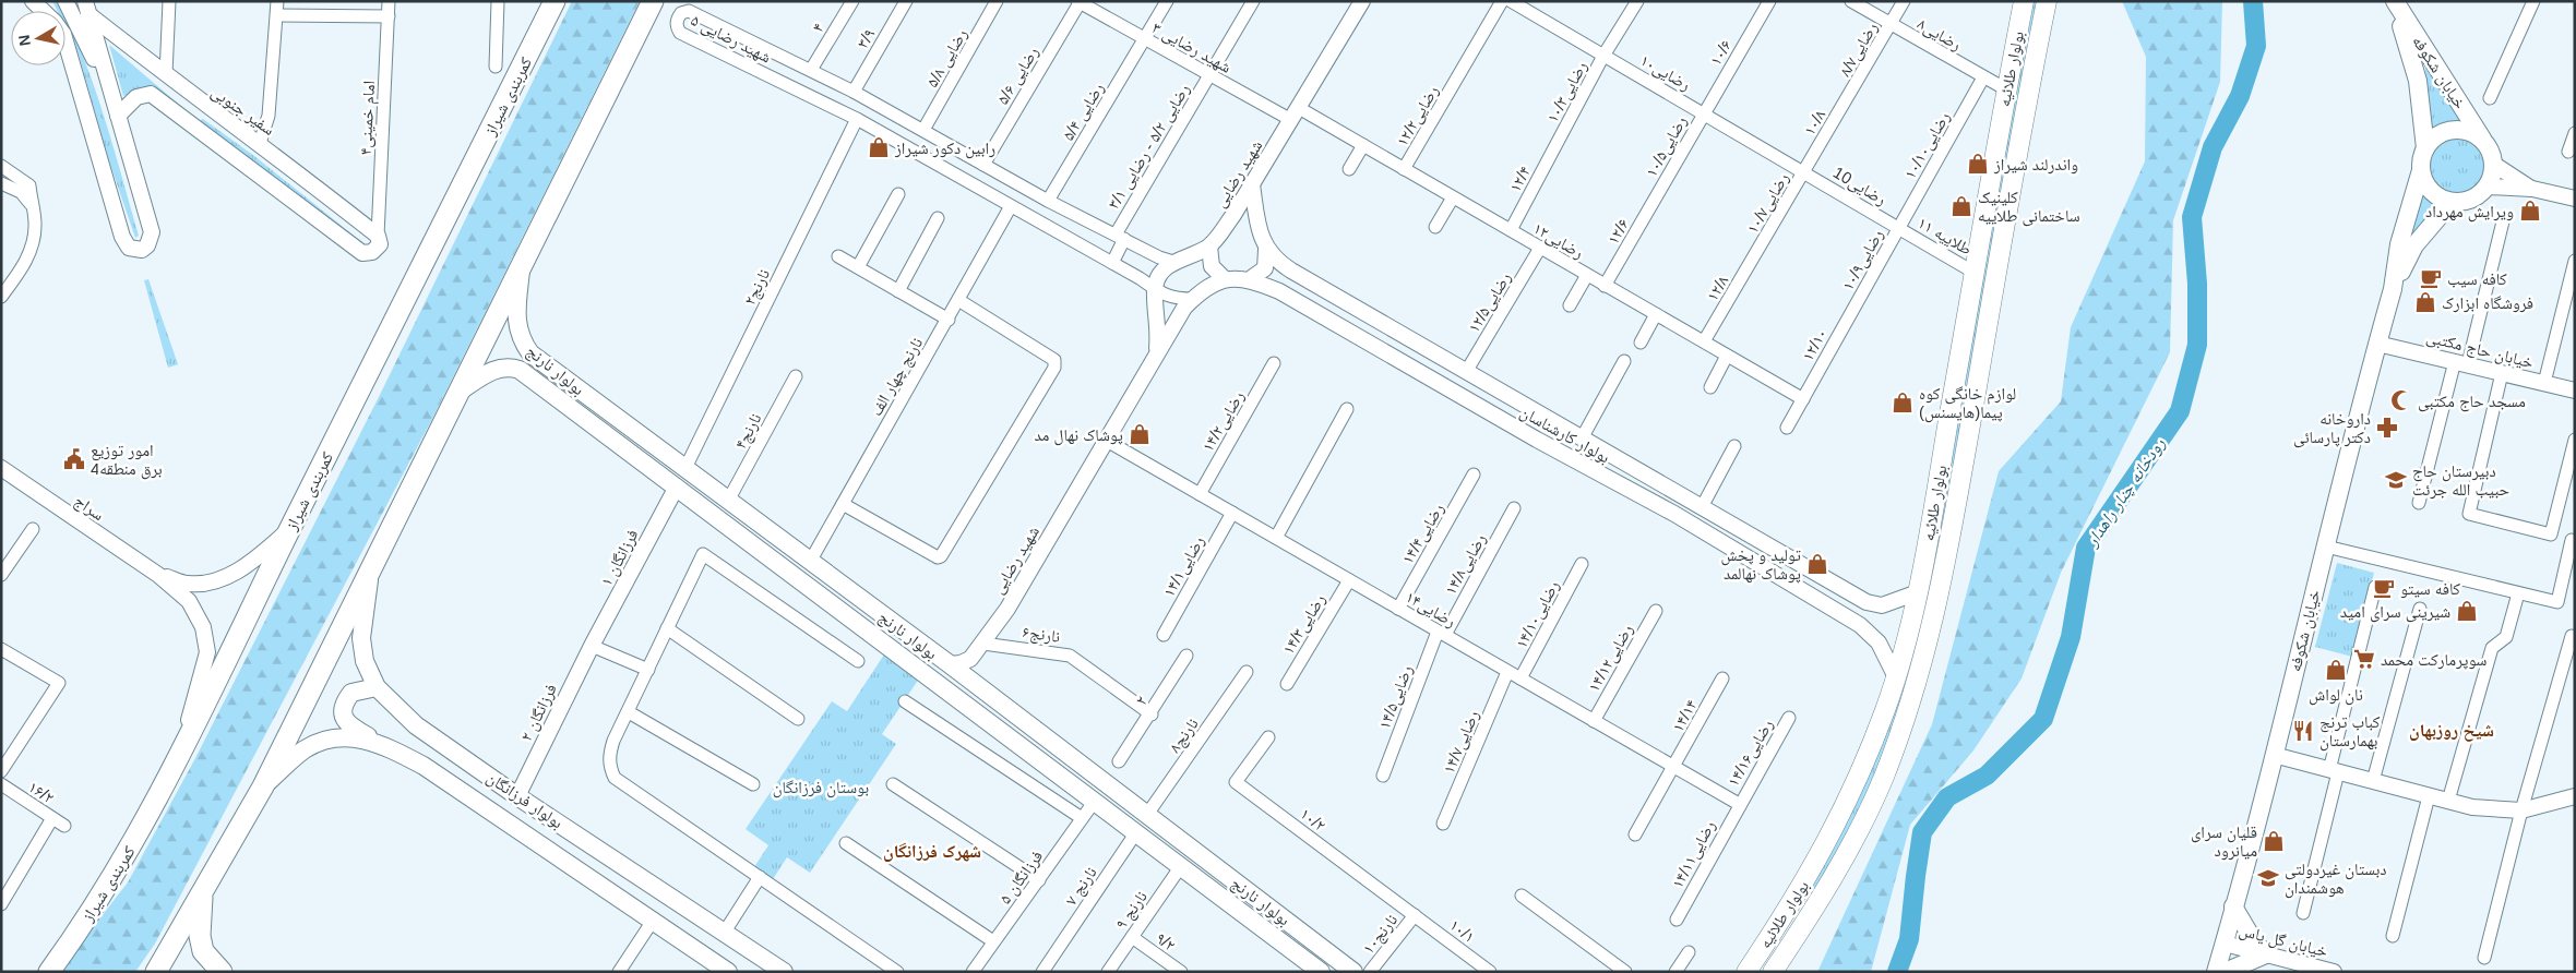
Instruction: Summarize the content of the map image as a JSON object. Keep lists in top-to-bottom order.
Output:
{
  "streets": {
    "highway": ["کمربندی شیراز"],
    "main road": [
      "بولوار طلائیه",
      "خیابان شکوفه",
      "بولوار نارنج",
      "بولوار فرزانگان"
    ],
    "street": [
      "۴",
      "رضایی۸",
      "شهید رضایی ۵",
      "۳/۹",
      "شهید رضایی ۳",
      "رضایی۸/۷",
      "۱۰/۶",
      "رضایی ۵/۸",
      "رضایی۱۰",
      "رضایی ۵/۶",
      "رضایی۱۰/۳",
      "سفیر جنوبی",
      "رضایی ۵/۴",
      "رضایی۱۲/۲",
      "امام خمینی۴",
      "۱۰/۸",
      "رضایی۱۰/۱۰",
      "رضایی ۵/۲ - رضایی ۳/۱",
      "رضایی۱۰/۵",
      "شهید رضایی",
      "۱۲/۴",
      "رضایی10",
      "رضایی۱۰/۷",
      "۱۲/۶",
      "طلاییه ۱۱",
      "رضایی۱۲",
      "رضایی۱۰/۹",
      "نارنج۲",
      "۱۲/۸",
      "رضایی۱۲/۵",
      "۱۲/۱۰",
      "خیابان حاج مکتبی",
      "نارنج چهار الف",
      "رضایی۱۴/۲",
      "نارنج۴",
      "بولوار کارشناسان",
      "سراج",
      "رضایی۱۴/۴",
      "فرزانگان ۱",
      "رضایی۱۴/۸",
      "۱۴/۱رضایی",
      "رضایی۱۴",
      "رضایی۱۴/۱۰",
      "رضایی۱۴/۳",
      "نارنج۶",
      "رضایی۱۴/۱۲",
      "رضایی۱۴/۵",
      "۲",
      "فرزانگان ۲",
      "۱۴/۱۴",
      "نارنج۸",
      "رضایی۱۴/۷",
      "رضایی۱۴/۱۶",
      "۱۶/۲",
      "۱۰/۲",
      "رضایی۱۴/۱۱",
      "فرزانگان ۵",
      "نارنج ۷",
      "نارنج ۹",
      "۱۰/۱",
      "نارنج۱۰",
      "خیابان گل یاس",
      "۹/۲"
    ]
  },
  "crossings": [
    ["۴", "شهید رضایی ۵"],
    ["رضایی۸", "رضایی۸/۷"],
    ["رضایی۸", "بولوار طلائیه"],
    ["رضایی۸", "رضایی۱۰/۱۰"],
    ["شهید رضایی ۵", "۳/۹"],
    ["شهید رضایی ۵", "رضایی ۵/۸"],
    ["شهید رضایی ۵", "رضایی ۵/۶"],
    ["شهید رضایی ۵", "رضایی ۵/۴"],
    ["شهید رضایی ۵", "رضایی ۵/۲ - رضایی ۳/۱"],
    ["شهید رضایی ۵", "شهید رضایی"],
    ["شهید رضایی ۵", "نارنج۲"],
    ["شهید رضایی ۵", "نارنج چهار الف"],
    ["شهید رضایی ۳", "رضایی ۵/۶"],
    ["شهید رضایی ۳", "رضایی ۵/۴"],
    ["شهید رضایی ۳", "رضایی ۵/۲ - رضایی ۳/۱"],
    ["شهید رضایی ۳", "شهید رضایی"],
    ["شهید رضایی ۳", "رضایی۱۲"],
    ["رضایی۸/۷", "۱۰/۸"],
    ["۱۰/۶", "رضایی۱۰"],
    ["۱۰/۶", "رضایی۱۰/۵"],
    ["بولوار طلائیه", "طلاییه ۱۱"],
    ["بولوار طلائیه", "بولوار کارشناسان"],
    ["رضایی۱۰", "رضایی۱۰/۳"],
    ["رضایی۱۰", "۱۰/۸"],
    ["رضایی۱۰", "رضایی۱۰/۵"],
    ["رضایی۱۰", "رضایی10"],
    ["رضایی۱۰", "رضایی۱۰/۷"],
    ["خیابان شکوفه", "خیابان حاج مکتبی"],
    ["خیابان شکوفه", "خیابان گل یاس"],
    ["رضایی۱۰/۳", "۱۲/۴"],
    ["سفیر جنوبی", "امام خمینی۴"],
    ["رضایی۱۲/۲", "رضایی۱۲"],
    ["۱۰/۸", "رضایی10"],
    ["۱۰/۸", "رضایی۱۰/۷"],
    ["رضایی۱۰/۱۰", "رضایی10"],
    ["رضایی۱۰/۱۰", "طلاییه ۱۱"],
    ["رضایی۱۰/۱۰", "رضایی۱۰/۹"],
    ["رضایی۱۰/۵", "۱۲/۶"],
    ["شهید رضایی", "رضایی۱۲"],
    ["شهید رضایی", "بولوار کارشناسان"],
    ["شهید رضایی", "رضایی۱۴"],
    ["شهید رضایی", "نارنج۶"],
    ["۱۲/۴", "رضایی۱۲"],
    ["رضایی10", "رضایی۱۰/۷"],
    ["رضایی10", "طلاییه ۱۱"],
    ["رضایی10", "رضایی۱۰/۹"],
    ["رضایی۱۰/۷", "۱۲/۸"],
    ["۱۲/۶", "رضایی۱۲"],
    ["طلاییه ۱۱", "رضایی۱۰/۹"],
    ["رضایی۱۲", "۱۲/۸"],
    ["رضایی۱۲", "رضایی۱۲/۵"],
    ["رضایی۱۲", "۱۲/۱۰"],
    ["رضایی۱۰/۹", "۱۲/۱۰"],
    ["نارنج۲", "بولوار نارنج"],
    ["رضایی۱۲/۵", "بولوار کارشناسان"],
    ["بولوار نارنج", "نارنج چهار الف"],
    ["بولوار نارنج", "نارنج۴"],
    ["بولوار نارنج", "فرزانگان ۱"],
    ["بولوار نارنج", "نارنج۸"],
    ["بولوار نارنج", "فرزانگان ۵"],
    ["بولوار نارنج", "نارنج ۷"],
    ["بولوار نارنج", "نارنج ۹"],
    ["رضایی۱۴/۲", "رضایی۱۴"],
    ["رضایی۱۴/۴", "رضایی۱۴"],
    ["فرزانگان ۱", "فرزانگان ۲"],
    ["رضایی۱۴/۸", "رضایی۱۴"],
    ["رضایی۱۴/۸", "رضایی۱۴/۵"],
    ["۱۴/۱رضایی", "رضایی۱۴"],
    ["رضایی۱۴", "رضایی۱۴/۱۰"],
    ["رضایی۱۴", "رضایی۱۴/۳"],
    ["رضایی۱۴", "رضایی۱۴/۱۲"],
    ["رضایی۱۴", "رضایی۱۴/۵"],
    ["رضایی۱۴", "۱۴/۱۴"],
    ["رضایی۱۴", "رضایی۱۴/۷"],
    ["رضایی۱۴", "رضایی۱۴/۱۶"],
    ["رضایی۱۴", "رضایی۱۴/۱۱"],
    ["نارنج۶", "۲"],
    ["فرزانگان ۲", "بولوار فرزانگان"],
    ["رضایی۱۴/۱۶", "رضایی۱۴/۱۱"],
    ["۱۰/۲", "۱۰/۱"],
    ["۱۰/۲", "نارنج۱۰"],
    ["نارنج ۹", "۹/۲"],
    ["۱۰/۱", "نارنج۱۰"]
  ],
  "districts": ["شیخ روزبهان", "شهرک فرزانگان"],
  "water": ["رودخانه چنار راهدار"],
  "parks": ["بوستان فرزانگان"],
  "places": {
    "shop": [
      "رابین دکور شیراز",
      "واندرلند شیراز",
      "کلینیک ساختمانی طلاییه",
      "ویرایش مهرداد",
      "فروشگاه ابزارک",
      "لوازم خانگی کوه پیما(هایسنس)",
      "پوشاک نهال مد",
      "تولید و پخش پوشاک نهالمد",
      "شیرینی سرای امید",
      "نان لواش",
      "قلیان سرای میانرود"
    ],
    "cafe": ["کافه سیب", "کافه سیتو"],
    "mosque": ["مسجد حاج مکتبی"],
    "pharmacy": ["داروخانه دکتر پارسائی"],
    "public building": ["امور توزیع برق منطقه4"],
    "school or university": ["دبیرستان حاج حبیب الله جرئت", "دبستان غیردولتی هوشمندان"],
    "supermarket": ["سوپرمارکت محمد"],
    "restaurant": ["کباب ترنج بهمارستان"]
  },
  "north": "left"
}
